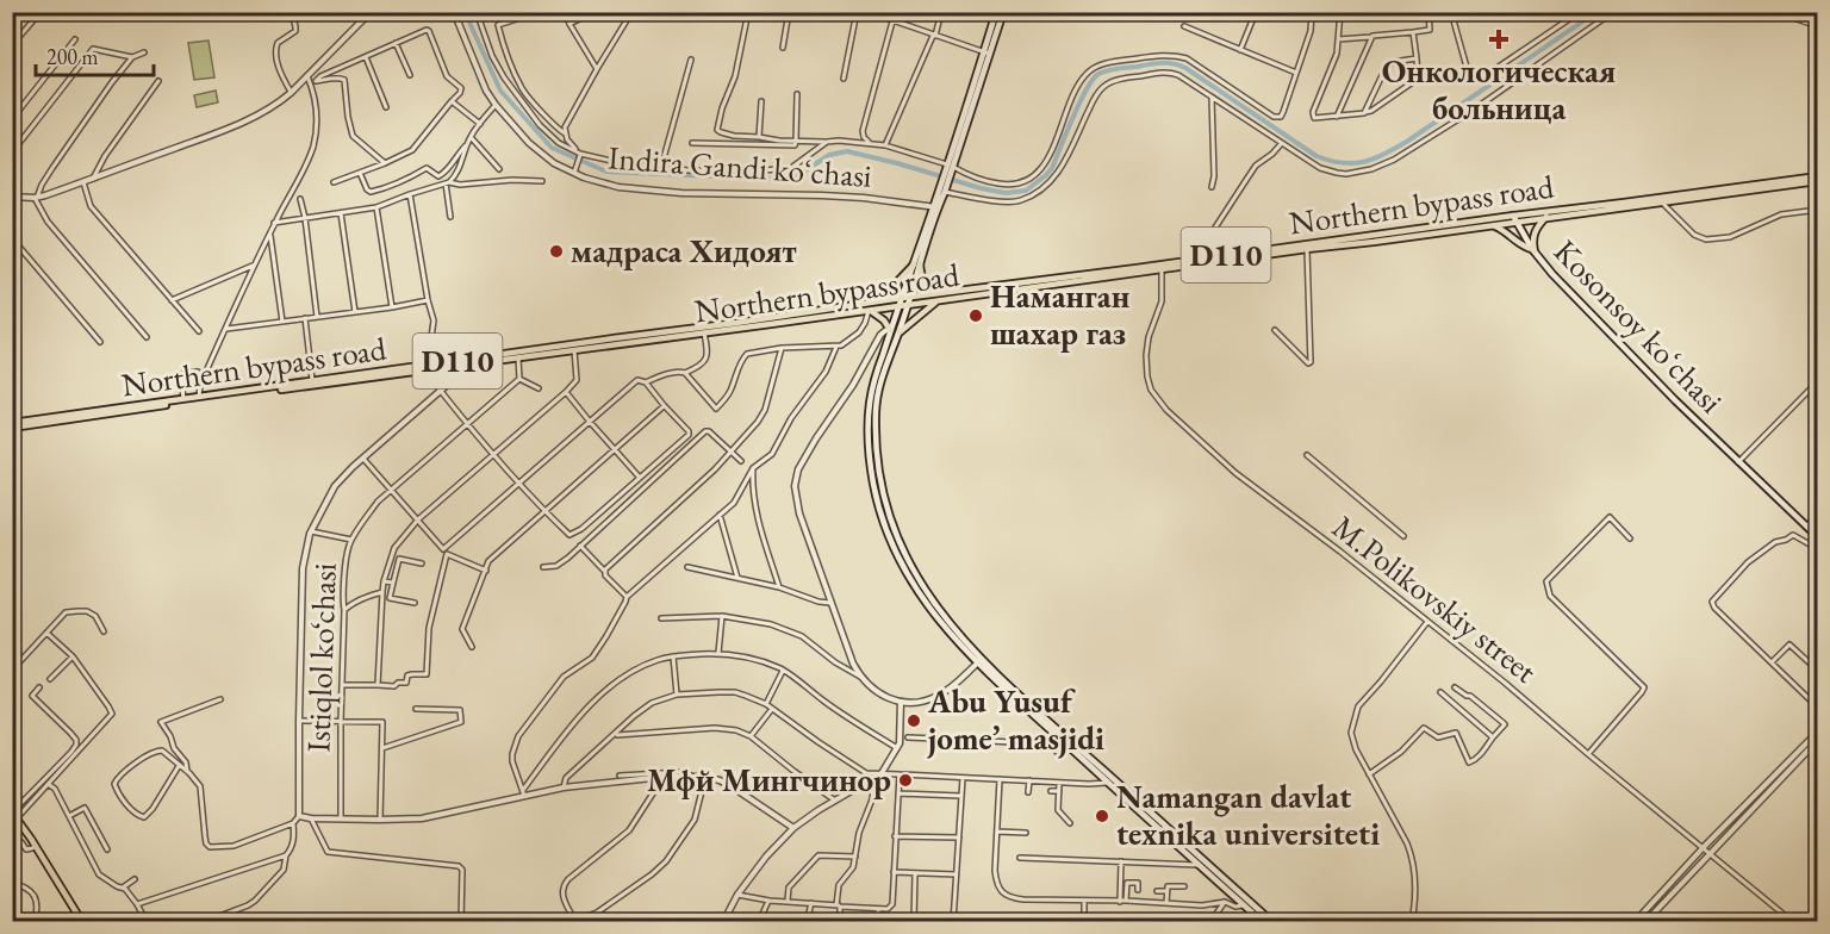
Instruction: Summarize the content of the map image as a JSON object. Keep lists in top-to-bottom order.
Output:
{
  "streets": {
    "main road": ["Northern bypass road", "D110", "Kosonsoy koʻchasi"],
    "street": ["Indira Gandi koʻchasi", "M.Polikovskiy street", "Istiqlol ko‘chasi"]
  },
  "crossings": [
    ["Northern bypass road", "Kosonsoy koʻchasi"],
    ["Northern bypass road", "M.Polikovskiy street"]
  ],
  "places": {
    "health": ["Онкологическая больница"],
    "other": [
      "мадраса Хидоят",
      "Наманган шахар газ",
      "Abu Yusuf jome’ masjidi",
      "Мфй Мингчинор",
      "Namangan davlat texnika universiteti"
    ]
  },
  "scale_bar": "200 m"
}
